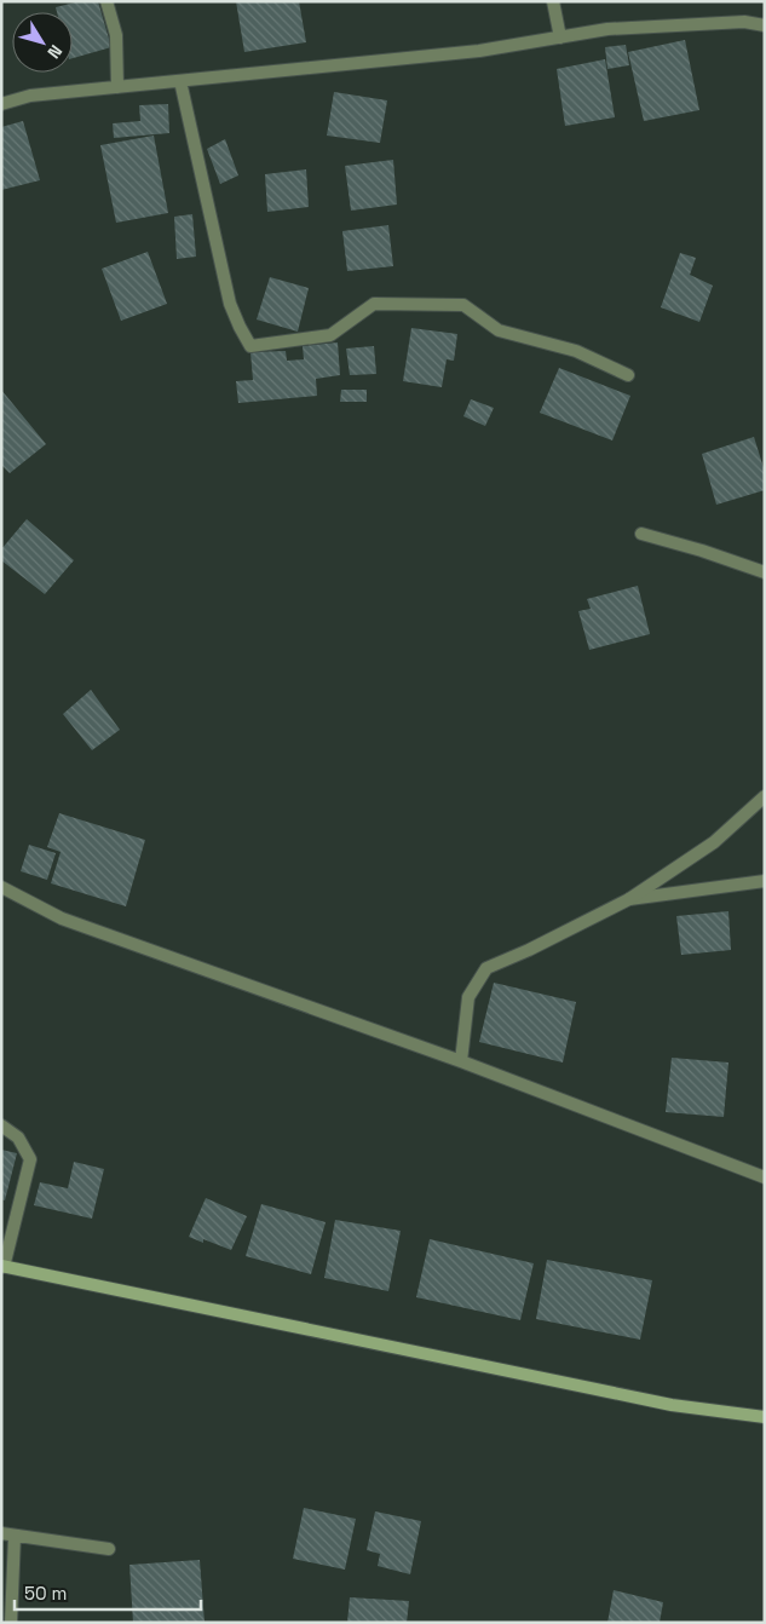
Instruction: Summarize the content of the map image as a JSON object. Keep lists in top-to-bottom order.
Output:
{
  "scale_bar": "50 m",
  "north": "bottom right"
}
